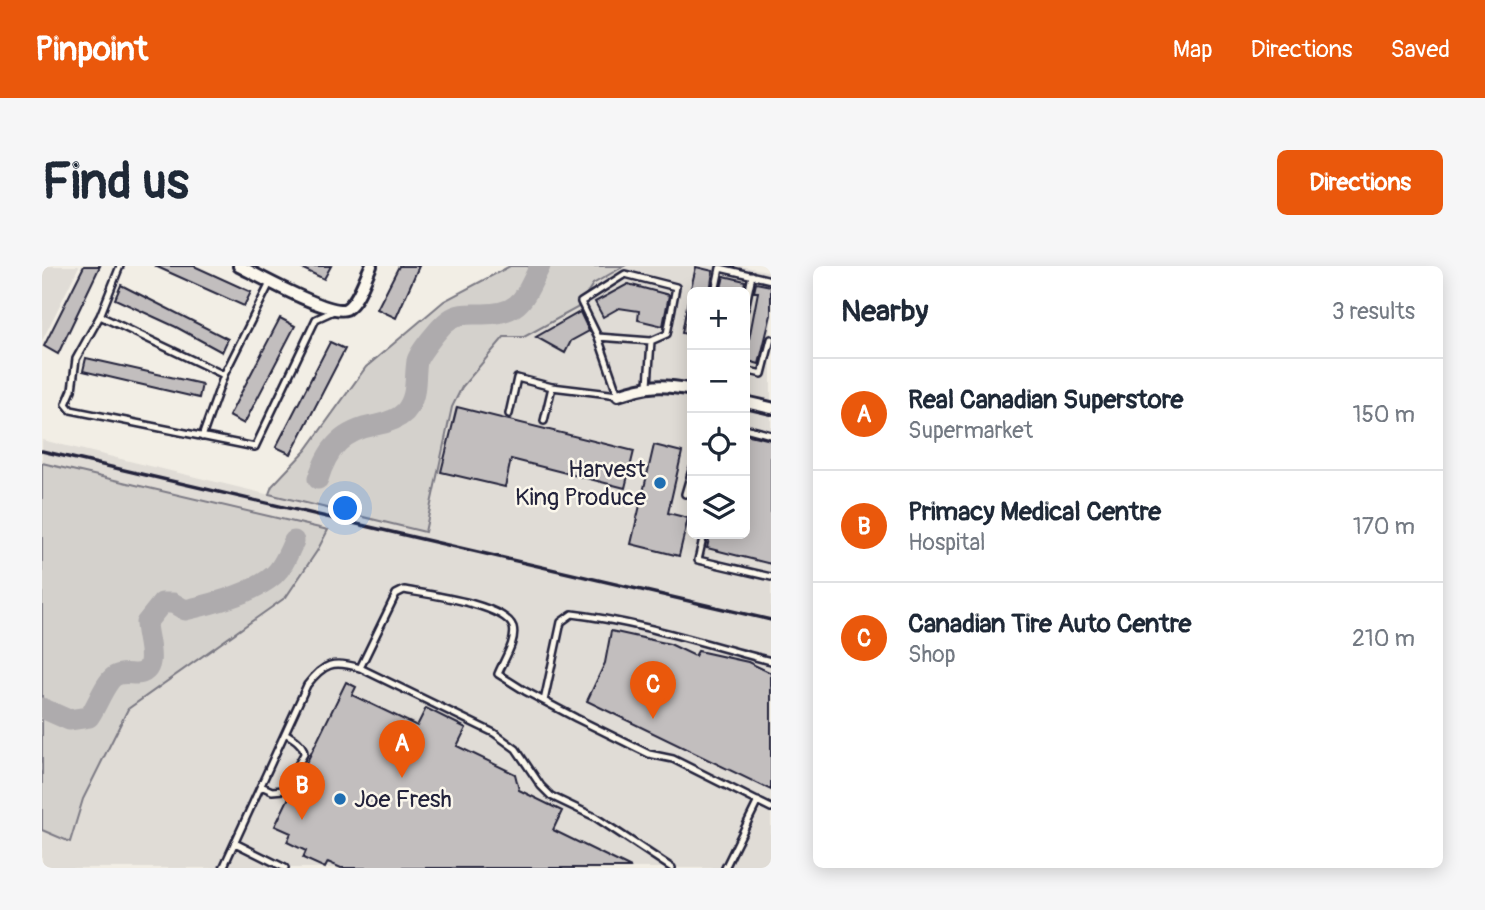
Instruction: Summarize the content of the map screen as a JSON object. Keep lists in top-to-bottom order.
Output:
{
  "places": ["Harvest King Produce", "Joe Fresh"],
  "page": {
    "header": "Pinpoint",
    "nav": ["Map", "Directions", "Saved"],
    "buttons": "Directions",
    "title": "Find us",
    "heading": ["Nearby", "3 results"],
    "map_buttons": ["+", "−"],
    "list": [
      {
        "mark": "A",
        "name": "Real Canadian Superstore",
        "note": "Supermarket",
        "value": "150 m"
      },
      {
        "mark": "B",
        "name": "Primacy Medical Centre",
        "note": "Hospital",
        "value": "170 m"
      },
      {
        "mark": "C",
        "name": "Canadian Tire Auto Centre",
        "note": "Shop",
        "value": "210 m"
      }
    ],
    "pins": ["C", "A", "B"]
  }
}
